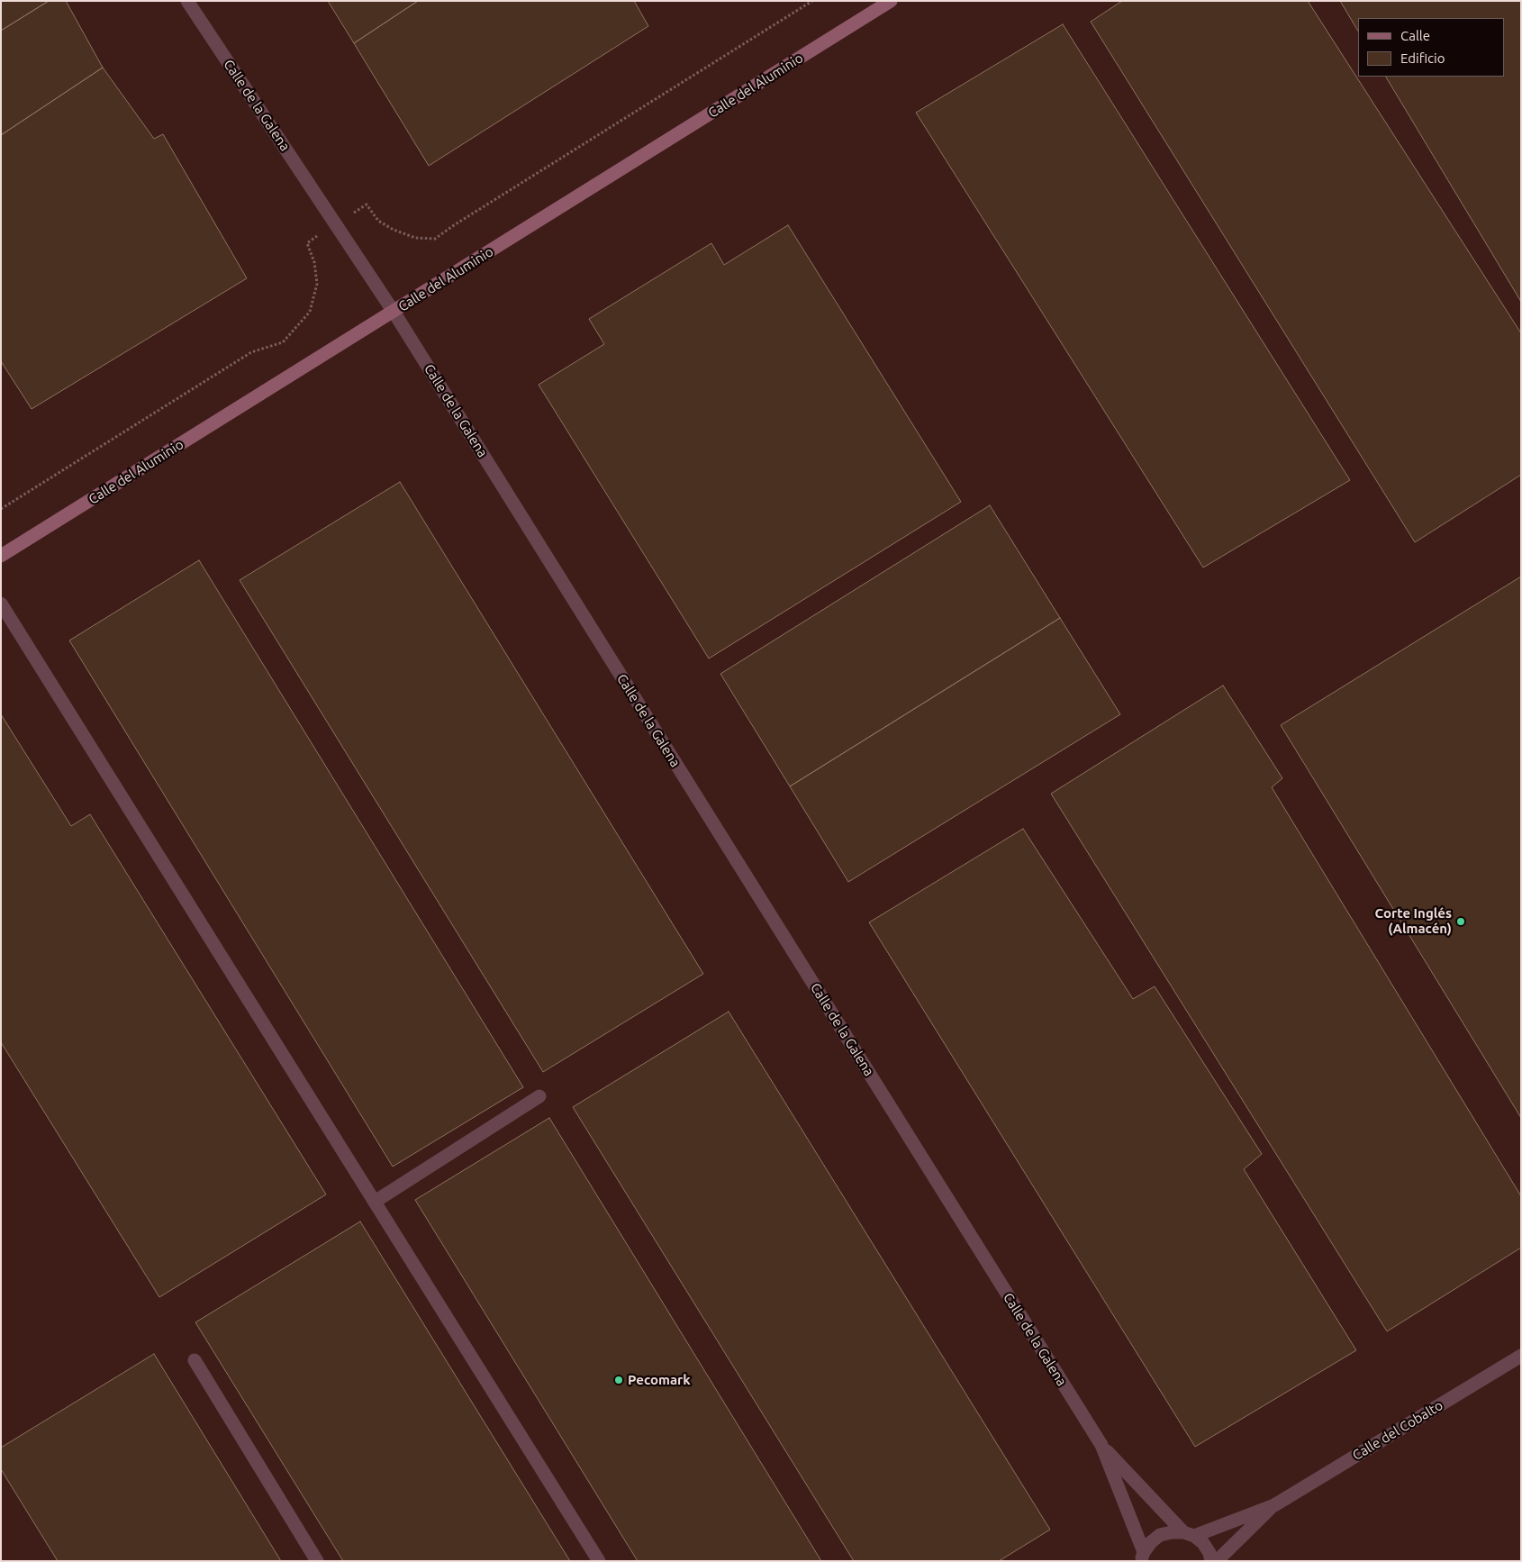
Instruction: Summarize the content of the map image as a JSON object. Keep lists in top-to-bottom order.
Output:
{
  "streets": {
    "street": ["Calle del Aluminio", "Calle de la Galena", "Calle del Cobalto"]
  },
  "crossings": [
    ["Calle del Aluminio", "Calle de la Galena"],
    ["Calle de la Galena", "Calle del Cobalto"]
  ],
  "places": ["Corte Inglés (Almacén)", "Pecomark"],
  "legend": ["Calle", "Edificio"]
}
